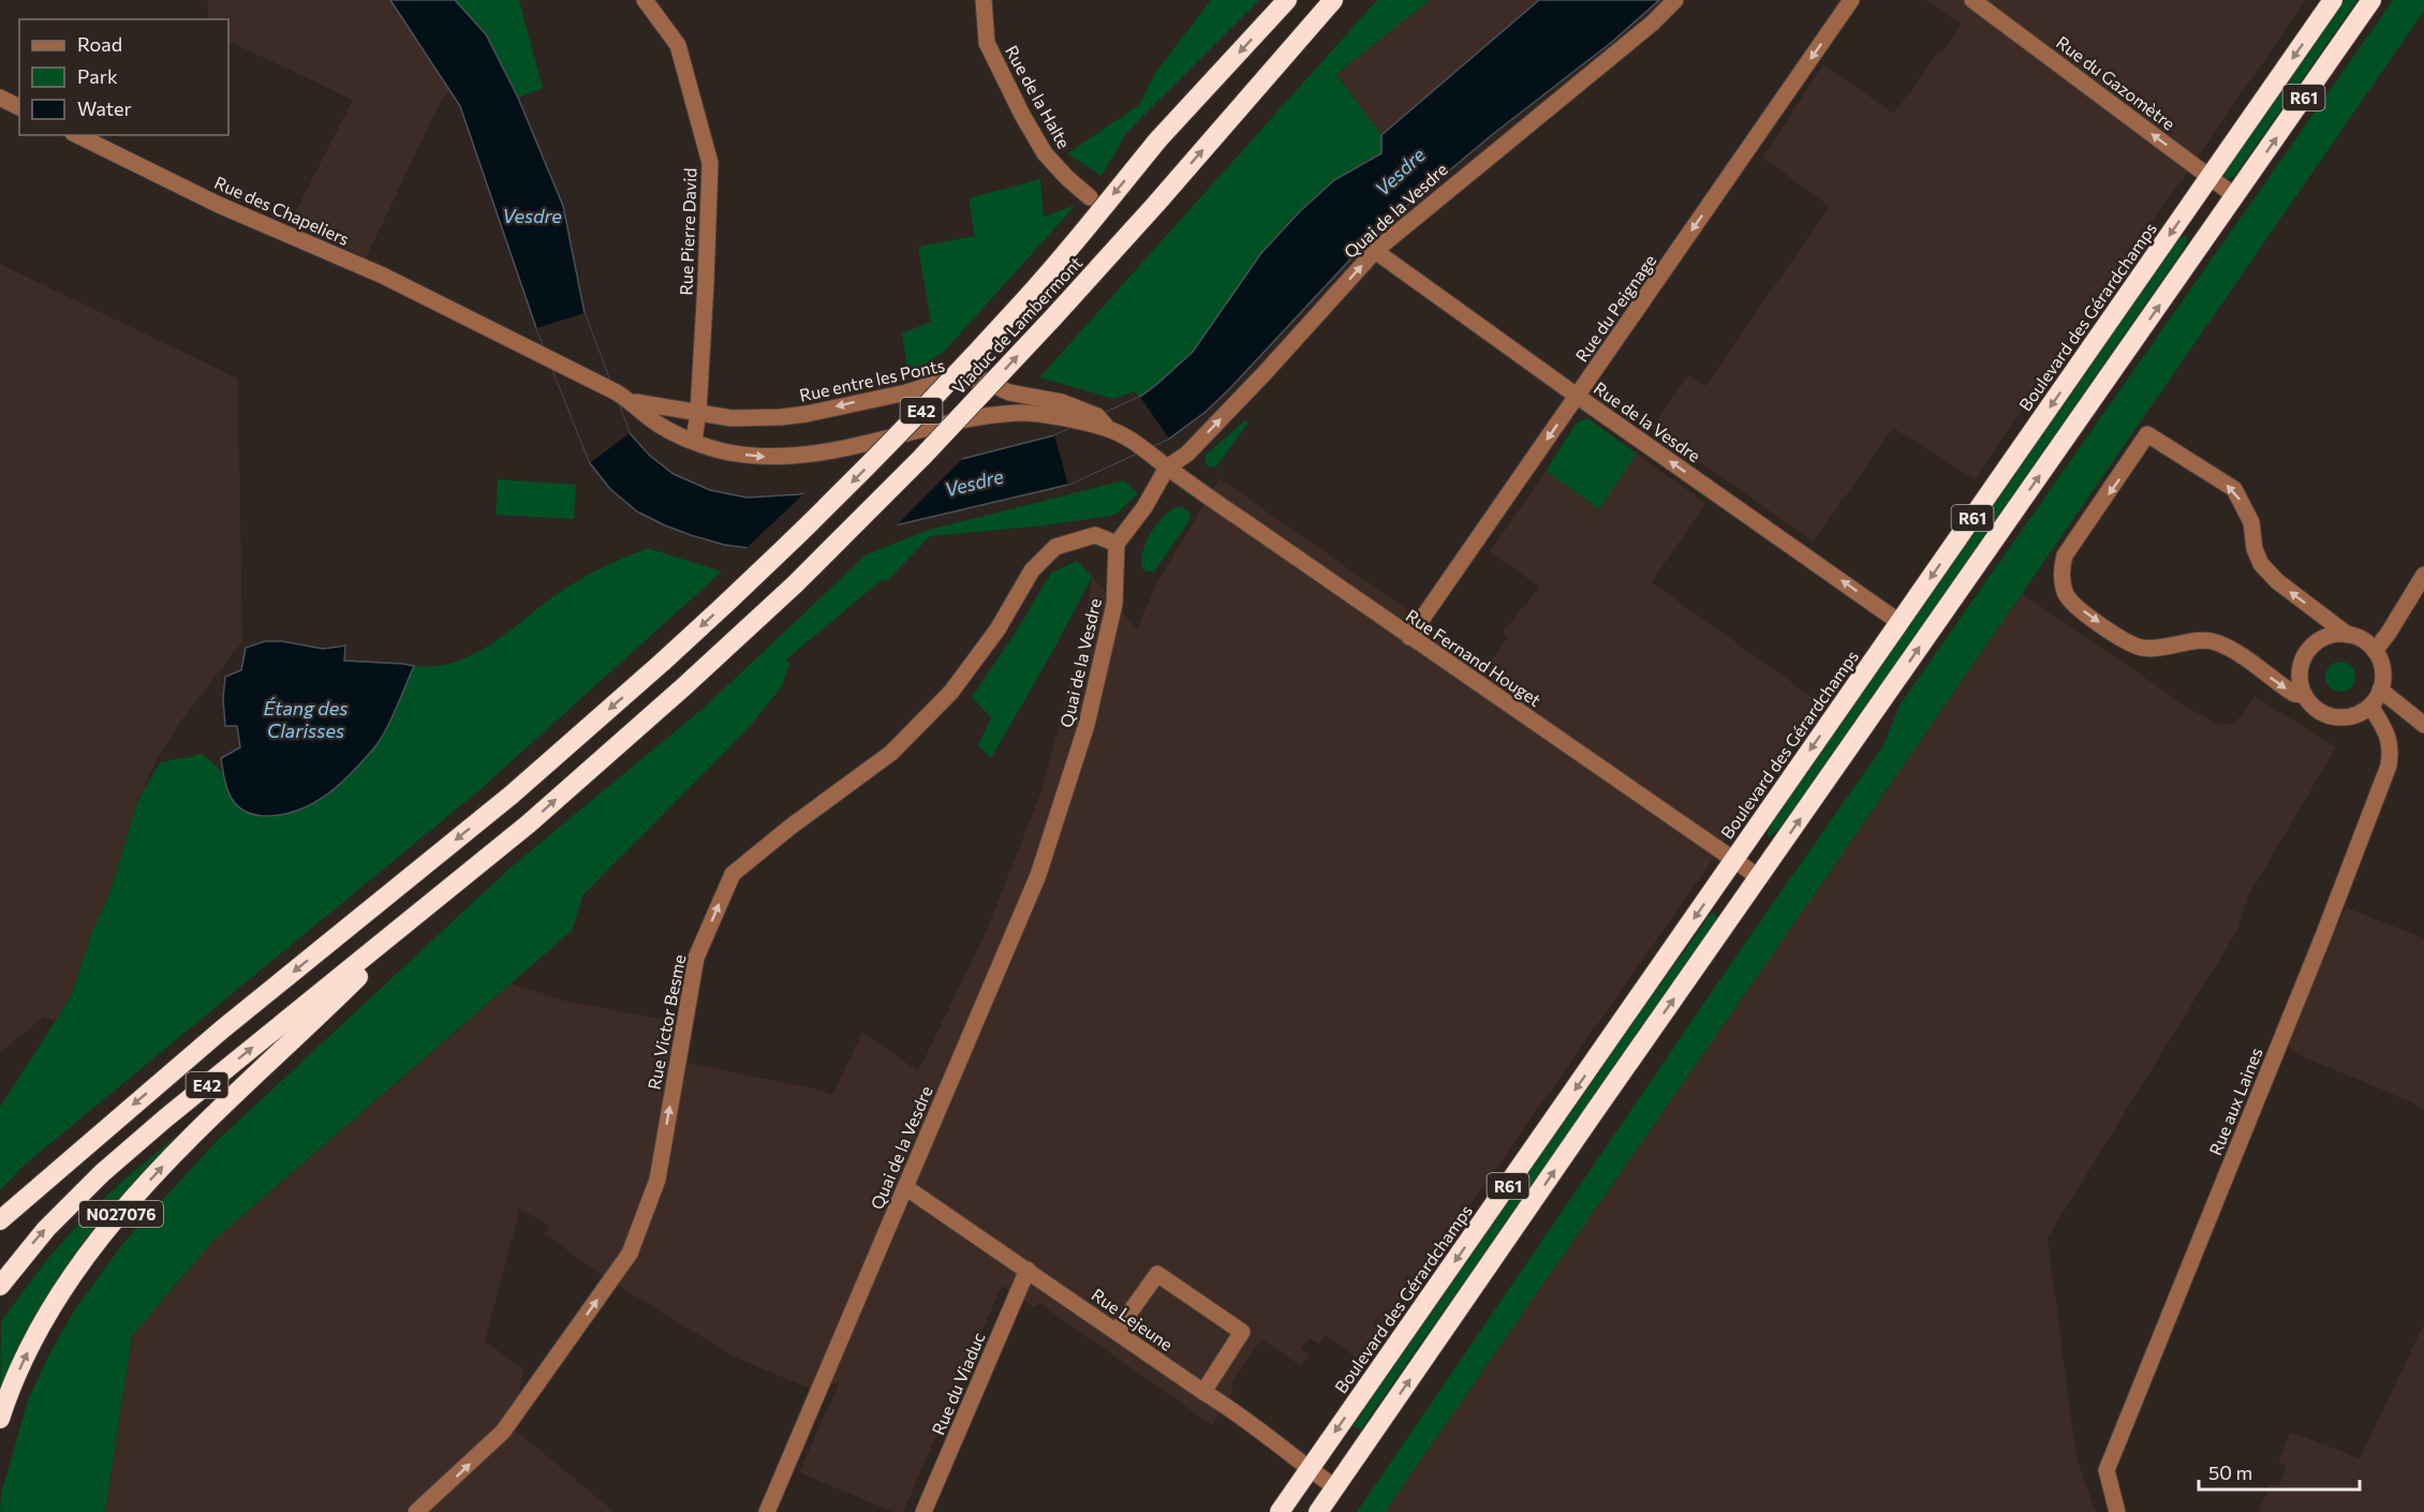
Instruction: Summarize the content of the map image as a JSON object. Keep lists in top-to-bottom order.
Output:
{
  "streets": {
    "highway": [
      "R61",
      "Boulevard des Gérardchamps",
      "Viaduc de Lambermont",
      "E42",
      "N027076"
    ],
    "street": [
      "Rue du Gazomètre",
      "Rue de la Halte",
      "Rue des Chapeliers",
      "Quai de la Vesdre",
      "Rue Pierre David",
      "Rue du Peignage",
      "Rue entre les Ponts",
      "Rue de la Vesdre",
      "Rue Fernand Houget",
      "Rue Victor Besme",
      "Rue aux Laines",
      "Rue Lejeune",
      "Rue du Viaduc"
    ]
  },
  "crossings": [
    ["Rue du Gazomètre", "R61"],
    ["Rue du Gazomètre", "Boulevard des Gérardchamps"],
    ["R61", "Rue Fernand Houget"],
    ["R61", "Rue Lejeune"],
    ["Rue des Chapeliers", "Rue entre les Ponts"],
    ["Quai de la Vesdre", "Rue entre les Ponts"],
    ["Quai de la Vesdre", "Rue de la Vesdre"],
    ["Quai de la Vesdre", "Rue Fernand Houget"],
    ["Quai de la Vesdre", "Rue Victor Besme"],
    ["Quai de la Vesdre", "Rue Lejeune"],
    ["Rue Pierre David", "Rue entre les Ponts"],
    ["Rue du Peignage", "Rue de la Vesdre"],
    ["Rue du Peignage", "Rue Fernand Houget"],
    ["Boulevard des Gérardchamps", "Rue de la Vesdre"],
    ["Boulevard des Gérardchamps", "Rue Fernand Houget"],
    ["Boulevard des Gérardchamps", "Rue Lejeune"],
    ["Viaduc de Lambermont", "E42"],
    ["Viaduc de Lambermont", "N027076"],
    ["Rue entre les Ponts", "Rue Fernand Houget"],
    ["E42", "N027076"],
    ["Rue Lejeune", "Rue du Viaduc"]
  ],
  "one_way": [
    "Rue du Gazomètre",
    "Rue du Peignage",
    "Rue de la Vesdre",
    "Rue Victor Besme"
  ],
  "water": ["Vesdre", "Étang des Clarisses"],
  "legend": ["Road", "Park", "Water"],
  "scale_bar": "50 m"
}
